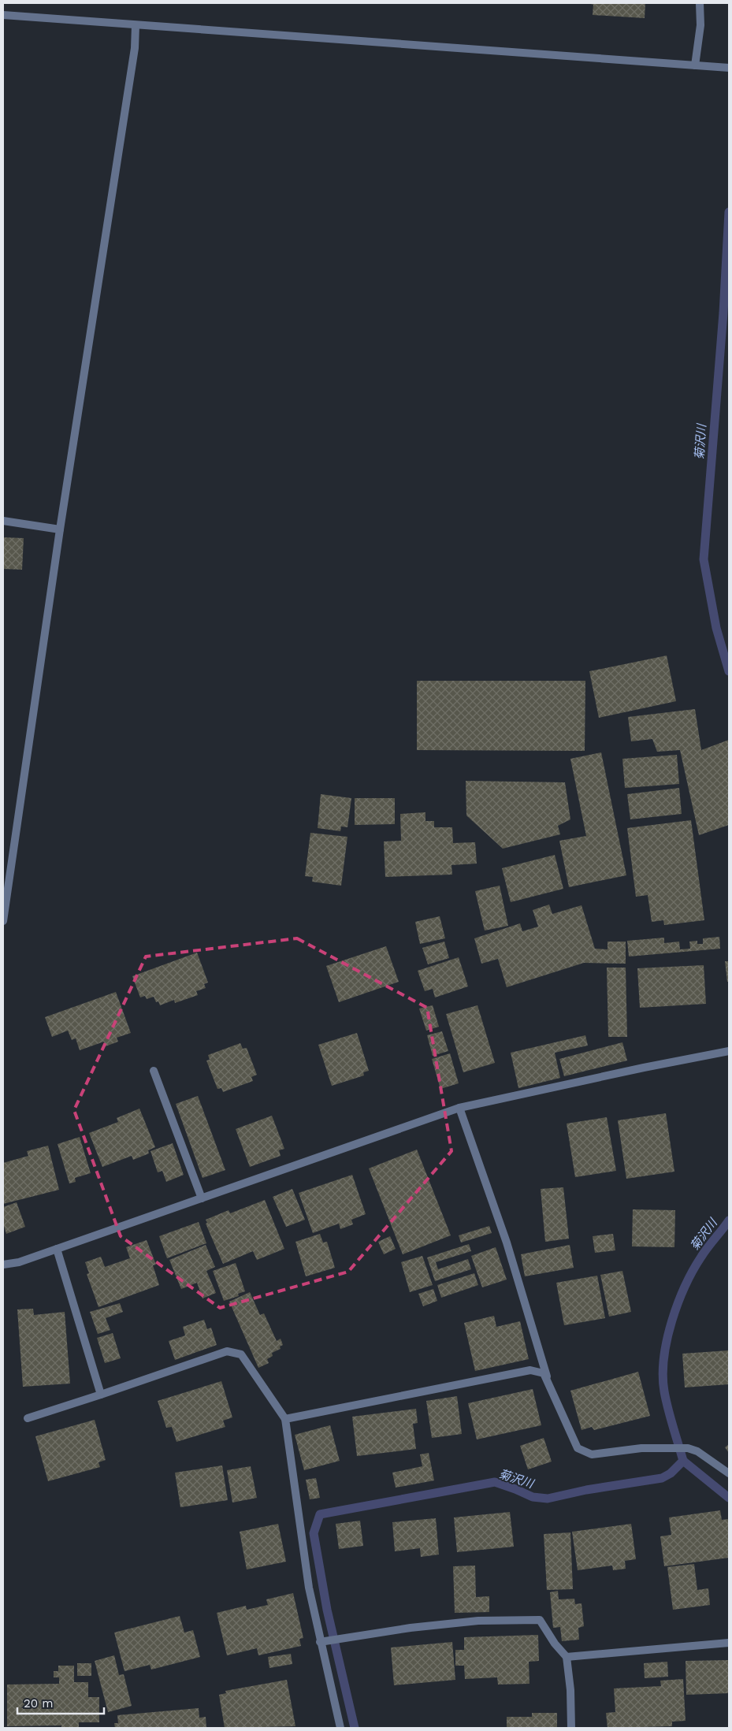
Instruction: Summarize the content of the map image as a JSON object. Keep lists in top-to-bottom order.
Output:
{
  "water": ["菊沢川"],
  "scale_bar": "20 m"
}
